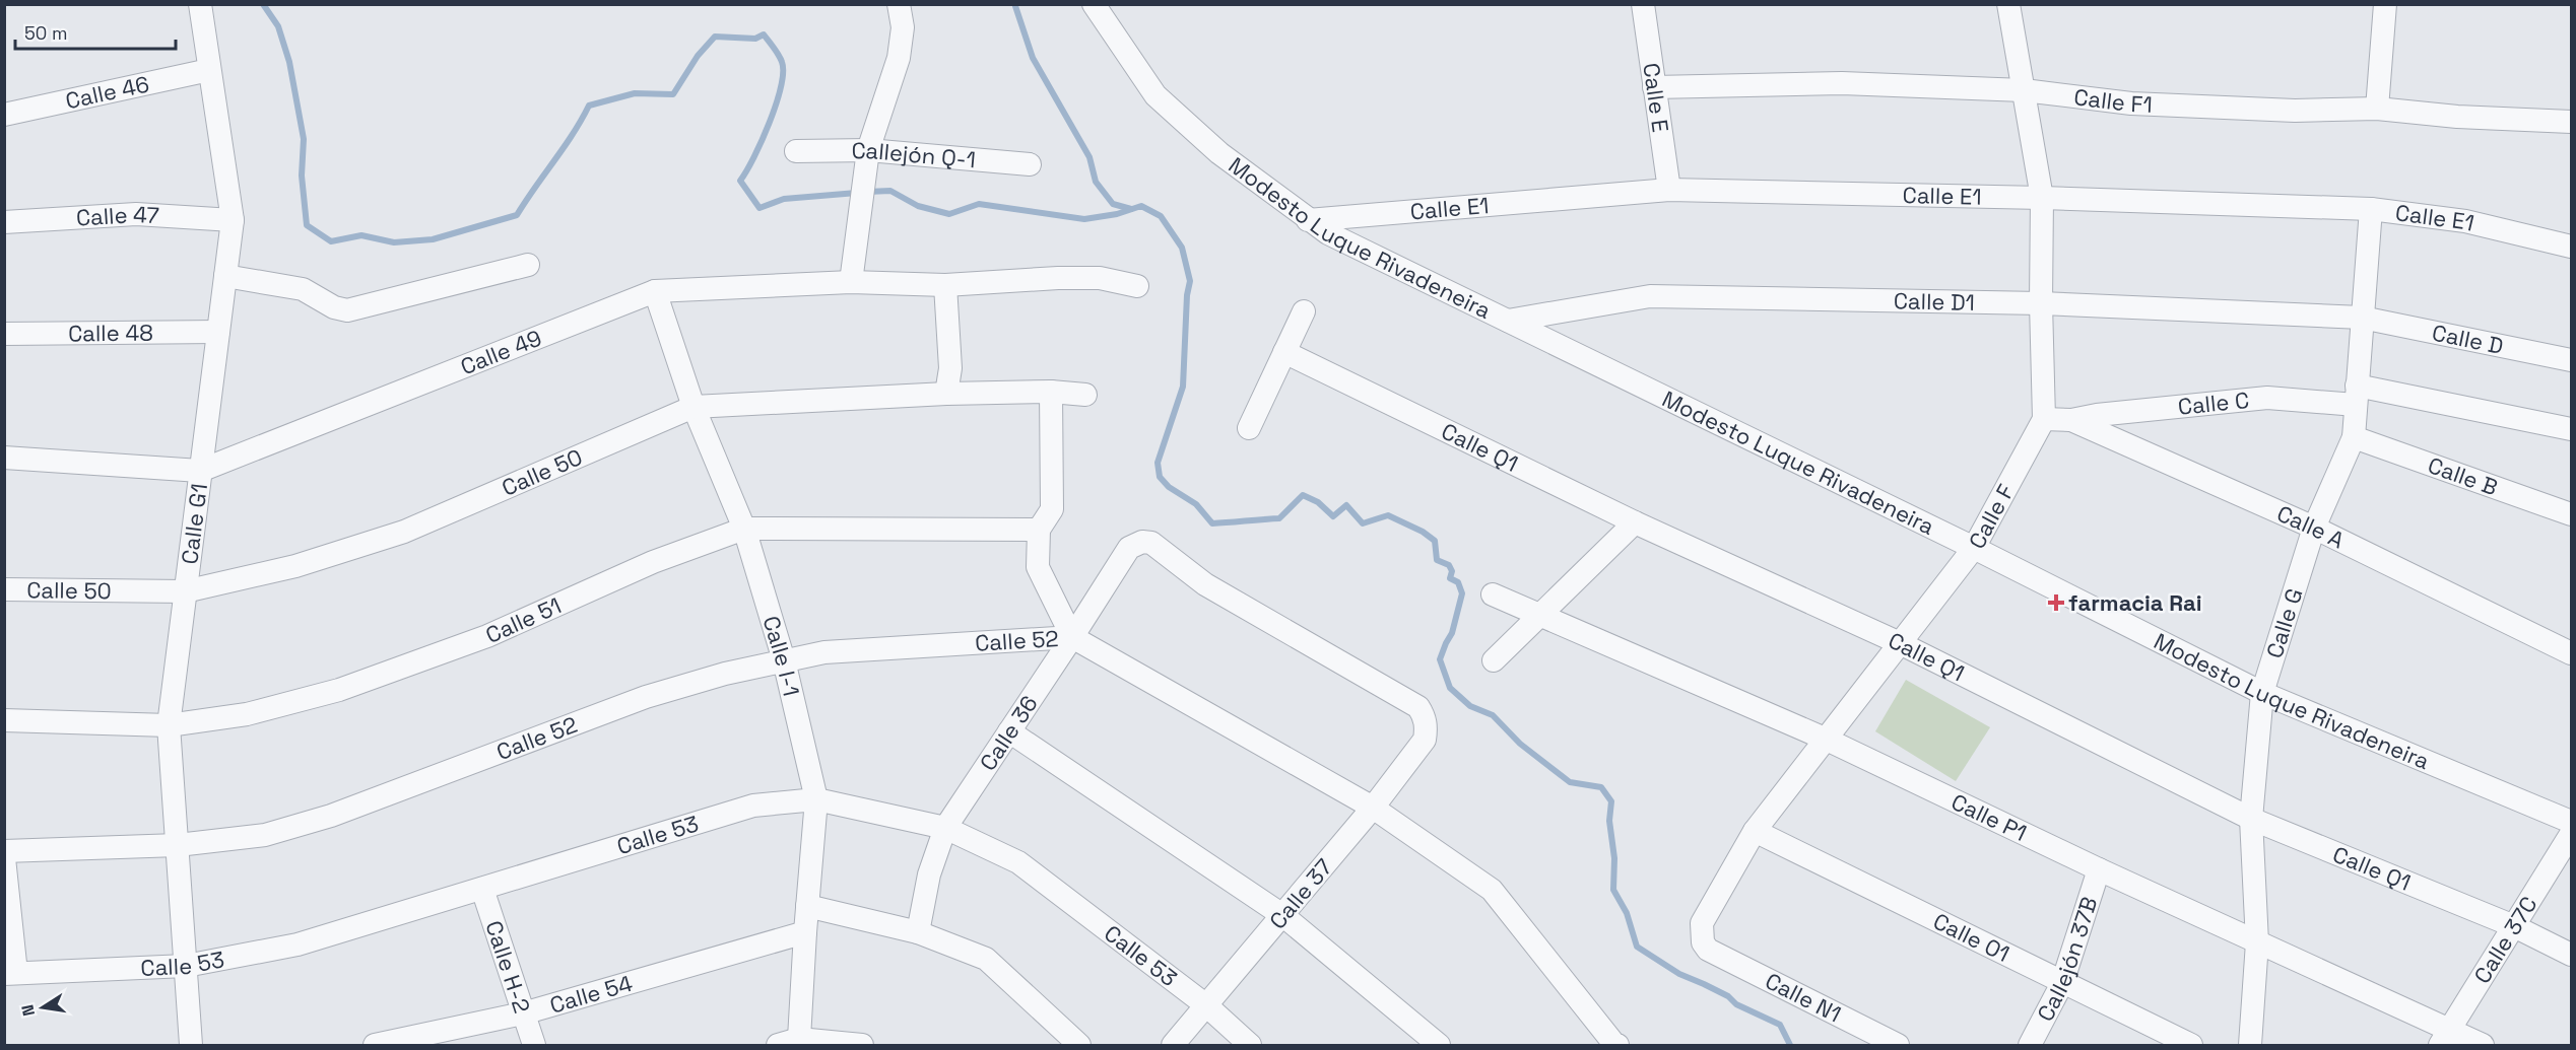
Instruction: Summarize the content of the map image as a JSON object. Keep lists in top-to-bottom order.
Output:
{
  "streets": {
    "street": [
      "Calle 46",
      "Calle E",
      "Calle F1",
      "Callejón Q-1",
      "Calle E1",
      "Calle 47",
      "Modesto Luque Rivadeneira",
      "Calle D1",
      "Calle 48",
      "Calle D",
      "Calle 49",
      "Calle C",
      "Calle Q1",
      "Calle 50",
      "Calle B",
      "Calle F",
      "Calle G1",
      "Calle A",
      "Calle 51",
      "Calle G",
      "Calle 52",
      "Calle I-1",
      "Calle 36",
      "Calle P1",
      "Calle 53",
      "Calle 37",
      "Calle O1",
      "Calle 37C",
      "Callejón 37B",
      "Calle H-2",
      "Calle 54",
      "Calle N1"
    ]
  },
  "crossings": [
    ["Calle 46", "Calle G1"],
    ["Calle E", "Calle F1"],
    ["Calle E", "Calle E1"],
    ["Calle E1", "Modesto Luque Rivadeneira"],
    ["Calle E1", "Calle G"],
    ["Calle 47", "Calle G1"],
    ["Modesto Luque Rivadeneira", "Calle D1"],
    ["Modesto Luque Rivadeneira", "Calle F"],
    ["Modesto Luque Rivadeneira", "Calle G"],
    ["Calle D1", "Calle D"],
    ["Calle D1", "Calle G"],
    ["Calle 48", "Calle G1"],
    ["Calle D", "Calle G"],
    ["Calle 49", "Calle G1"],
    ["Calle 49", "Calle I-1"],
    ["Calle C", "Calle A"],
    ["Calle C", "Calle G"],
    ["Calle Q1", "Calle F"],
    ["Calle Q1", "Calle G"],
    ["Calle Q1", "Calle 37C"],
    ["Calle 50", "Calle G1"],
    ["Calle 50", "Calle I-1"],
    ["Calle B", "Calle G"],
    ["Calle F", "Calle A"],
    ["Calle F", "Calle P1"],
    ["Calle F", "Calle O1"],
    ["Calle F", "Calle N1"],
    ["Calle G1", "Calle 51"],
    ["Calle G1", "Calle 52"],
    ["Calle G1", "Calle 53"],
    ["Calle A", "Calle G"],
    ["Calle 51", "Calle I-1"],
    ["Calle G", "Calle P1"],
    ["Calle 52", "Calle I-1"],
    ["Calle 52", "Calle 36"],
    ["Calle I-1", "Calle 53"],
    ["Calle I-1", "Calle 54"],
    ["Calle 36", "Calle 53"],
    ["Calle 36", "Calle 37"],
    ["Calle P1", "Calle 37C"],
    ["Calle P1", "Callejón 37B"],
    ["Calle 53", "Calle 37"],
    ["Calle 53", "Calle H-2"],
    ["Calle O1", "Callejón 37B"],
    ["Calle H-2", "Calle 54"]
  ],
  "places": {
    "health": ["farmacia Rai"]
  },
  "scale_bar": "50 m",
  "north": "left"
}
